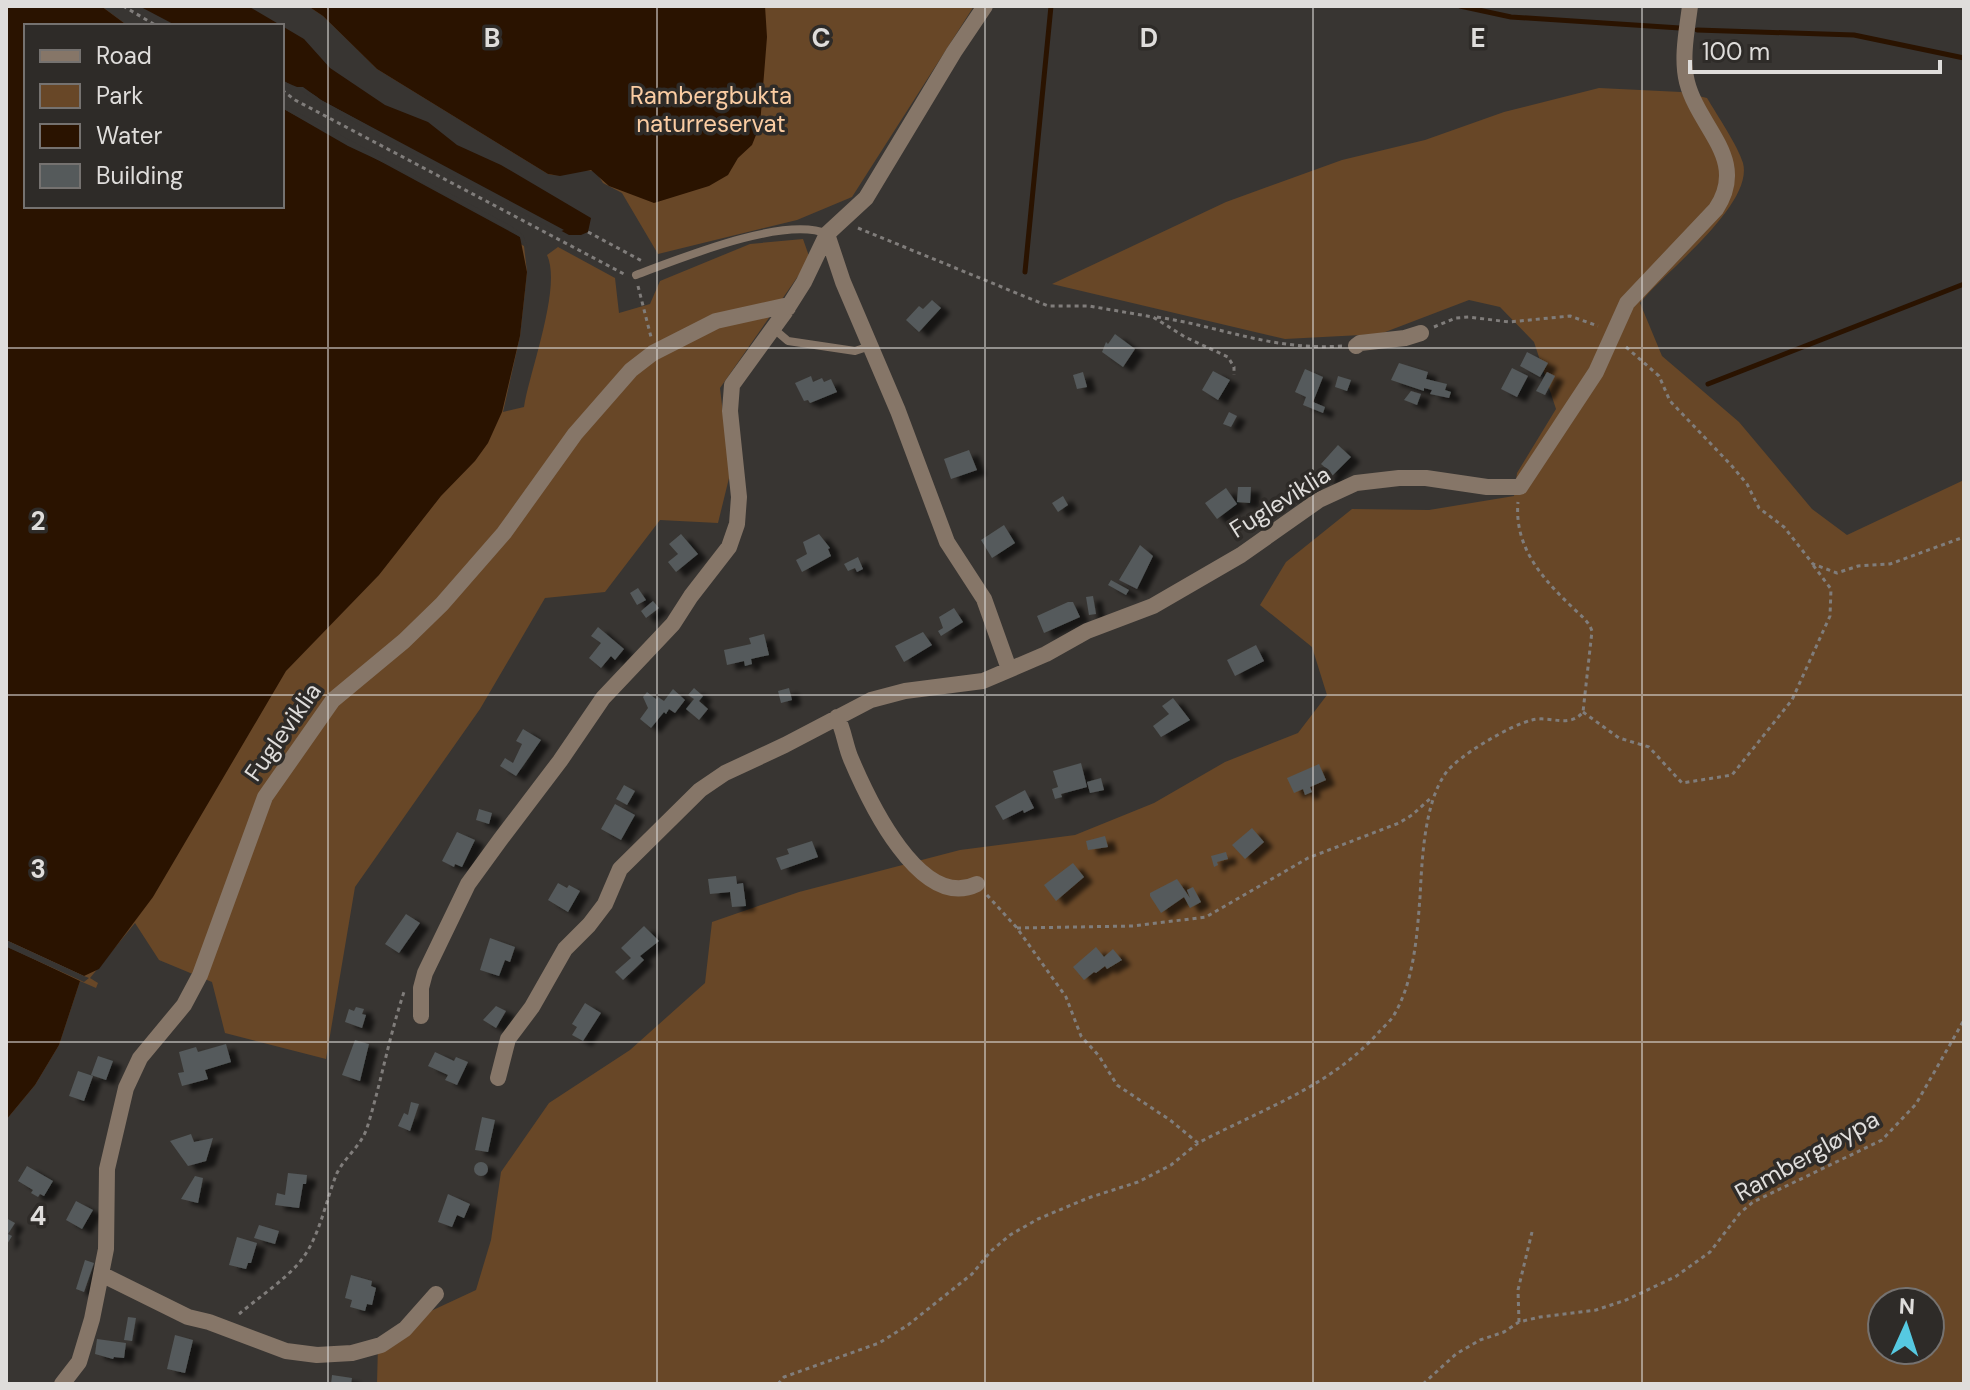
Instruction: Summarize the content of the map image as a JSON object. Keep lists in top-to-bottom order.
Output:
{
  "streets": {
    "street": ["Fugleviklia"],
    "path": ["Rambergløypa"]
  },
  "parks": ["Rambergbukta naturreservat"],
  "legend": [
    "Road",
    "Park",
    "Water",
    "Building"
  ],
  "scale_bar": "100 m",
  "north": "top",
  "grid": {
    "columns": [
      "B",
      "C",
      "D",
      "E"
    ],
    "rows": ["2", "3", "4"]
  }
}
